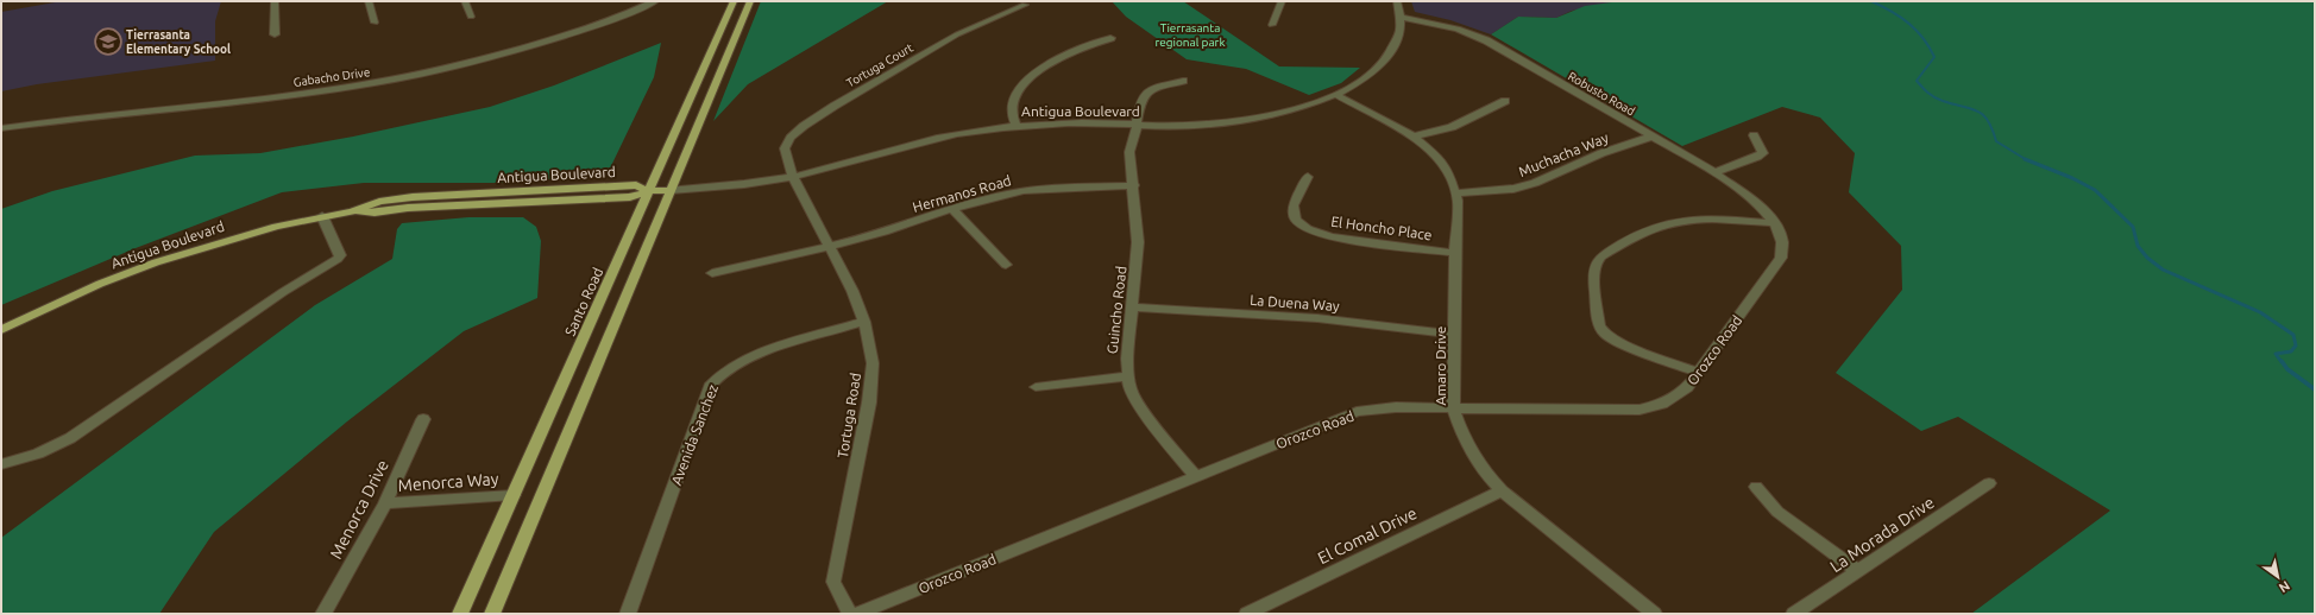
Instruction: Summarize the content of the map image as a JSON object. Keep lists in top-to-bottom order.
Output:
{
  "streets": {
    "main road": ["Antigua Boulevard", "Santo Road"],
    "street": [
      "Tortuga Court",
      "Gabacho Drive",
      "Robusto Road",
      "Muchacha Way",
      "Hermanos Road",
      "El Honcho Place",
      "La Duena Way",
      "Guincho Road",
      "Orozco Road",
      "Amaro Drive",
      "Tortuga Road",
      "Avenida Sanchez",
      "Menorca Way",
      "Menorca Drive",
      "La Morada Drive",
      "El Comal Drive"
    ]
  },
  "crossings": [
    ["Tortuga Court", "Antigua Boulevard"],
    ["Tortuga Court", "Tortuga Road"],
    ["Robusto Road", "Antigua Boulevard"],
    ["Robusto Road", "Muchacha Way"],
    ["Robusto Road", "Orozco Road"],
    ["Antigua Boulevard", "Santo Road"],
    ["Antigua Boulevard", "Guincho Road"],
    ["Antigua Boulevard", "Amaro Drive"],
    ["Antigua Boulevard", "Tortuga Road"],
    ["Muchacha Way", "Amaro Drive"],
    ["Hermanos Road", "Guincho Road"],
    ["Hermanos Road", "Tortuga Road"],
    ["El Honcho Place", "Amaro Drive"],
    ["Santo Road", "Menorca Way"],
    ["La Duena Way", "Guincho Road"],
    ["La Duena Way", "Amaro Drive"],
    ["Guincho Road", "Orozco Road"],
    ["Orozco Road", "Amaro Drive"],
    ["Amaro Drive", "El Comal Drive"],
    ["Tortuga Road", "Avenida Sanchez"],
    ["Menorca Way", "Menorca Drive"]
  ],
  "parks": ["Tierrasanta regional park"],
  "places": {
    "school or university": ["Tierrasanta Elementary School"]
  },
  "north": "bottom right"
}
